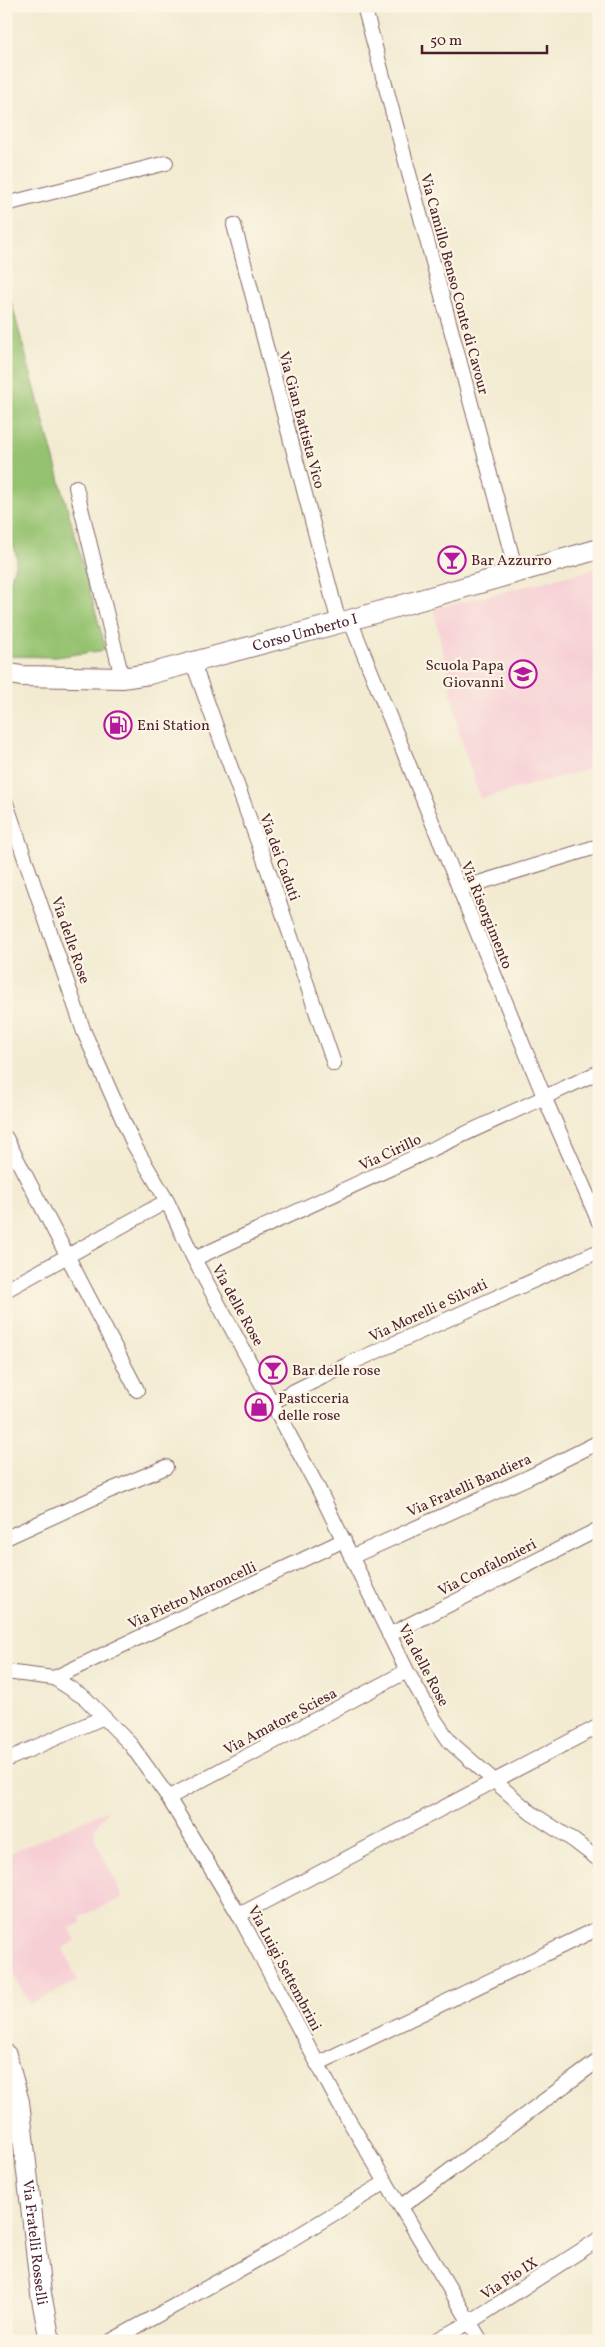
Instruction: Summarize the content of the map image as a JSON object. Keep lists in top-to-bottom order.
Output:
{
  "streets": {
    "main road": ["Corso Umberto I", "Via Fratelli Rosselli"],
    "street": [
      "Via Camillo Benso Conte di Cavour",
      "Via Gian Battista Vico",
      "Via dei Caduti",
      "Via Risorgimento",
      "Via delle Rose",
      "Via Cirillo",
      "Via Morelli e Silvati",
      "Via Fratelli Bandiera",
      "Via Confalonieri",
      "Via Pietro Maroncelli",
      "Via Amatore Sciesa",
      "Via Luigi Settembrini",
      "Via Pio IX"
    ]
  },
  "crossings": [
    ["Via Camillo Benso Conte di Cavour", "Corso Umberto I"],
    ["Via Gian Battista Vico", "Corso Umberto I"],
    ["Via Gian Battista Vico", "Via Risorgimento"],
    ["Corso Umberto I", "Via dei Caduti"],
    ["Corso Umberto I", "Via Risorgimento"],
    ["Via Risorgimento", "Via Cirillo"],
    ["Via delle Rose", "Via Cirillo"],
    ["Via delle Rose", "Via Morelli e Silvati"],
    ["Via delle Rose", "Via Fratelli Bandiera"],
    ["Via delle Rose", "Via Confalonieri"],
    ["Via delle Rose", "Via Pietro Maroncelli"],
    ["Via delle Rose", "Via Amatore Sciesa"],
    ["Via Pietro Maroncelli", "Via Luigi Settembrini"],
    ["Via Amatore Sciesa", "Via Luigi Settembrini"],
    ["Via Luigi Settembrini", "Via Pio IX"]
  ],
  "places": {
    "bar": ["Bar Azzurro", "Bar delle rose"],
    "school or university": ["Scuola Papa Giovanni"],
    "fuel station": ["Eni Station"],
    "shop": ["Pasticceria delle rose"]
  },
  "scale_bar": "50 m"
}
